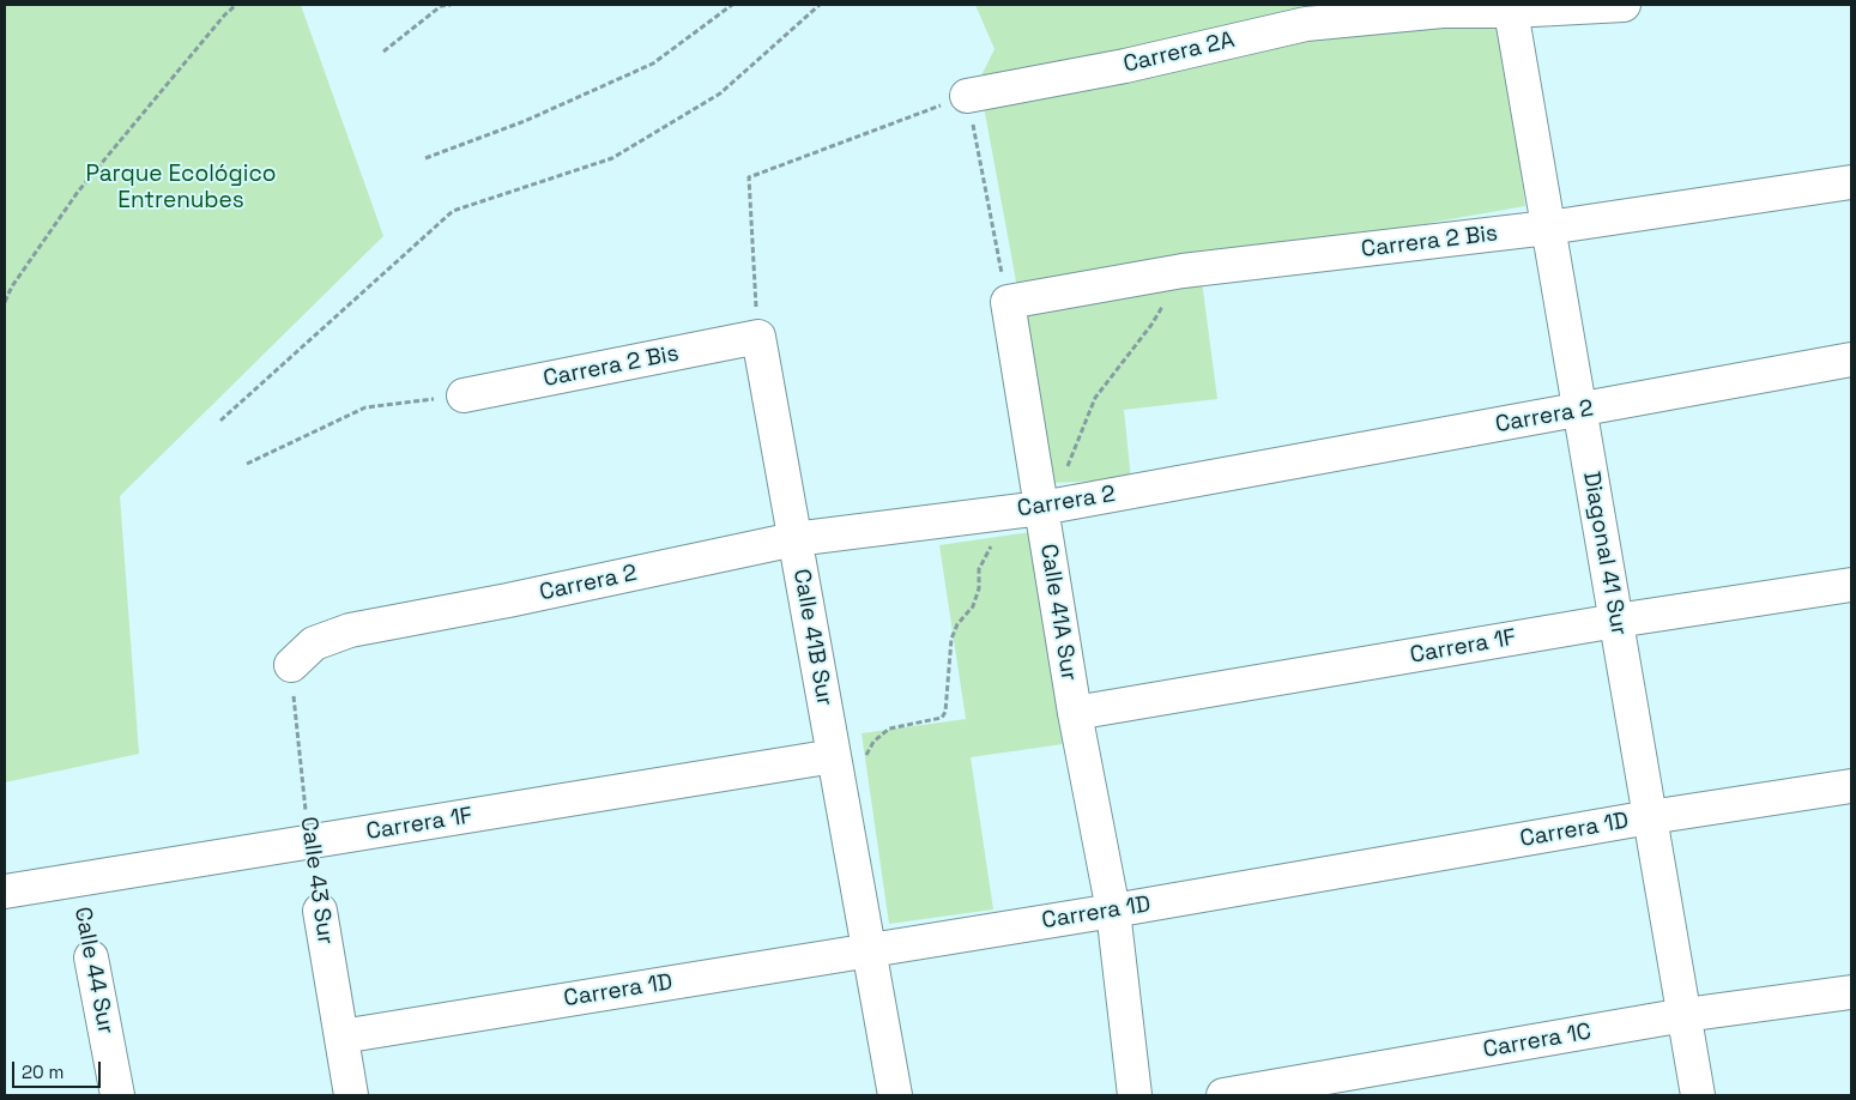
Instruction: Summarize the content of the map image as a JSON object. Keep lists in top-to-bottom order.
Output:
{
  "streets": {
    "street": [
      "Carrera 2A",
      "Carrera 2 Bis",
      "Carrera 2",
      "Diagonal 41 Sur",
      "Calle 41A Sur",
      "Calle 41B Sur",
      "Carrera 1F",
      "Carrera 1D",
      "Calle 43 Sur",
      "Calle 44 Sur",
      "Carrera 1C"
    ]
  },
  "crossings": [
    ["Carrera 2A", "Diagonal 41 Sur"],
    ["Carrera 2 Bis", "Diagonal 41 Sur"],
    ["Carrera 2 Bis", "Calle 41A Sur"],
    ["Carrera 2 Bis", "Calle 41B Sur"],
    ["Carrera 2", "Diagonal 41 Sur"],
    ["Carrera 2", "Calle 41A Sur"],
    ["Carrera 2", "Calle 41B Sur"],
    ["Carrera 2", "Calle 43 Sur"],
    ["Diagonal 41 Sur", "Carrera 1F"],
    ["Diagonal 41 Sur", "Carrera 1D"],
    ["Diagonal 41 Sur", "Carrera 1C"],
    ["Calle 41A Sur", "Carrera 1F"],
    ["Calle 41A Sur", "Carrera 1D"],
    ["Calle 41B Sur", "Carrera 1F"],
    ["Calle 41B Sur", "Carrera 1D"],
    ["Carrera 1F", "Calle 43 Sur"],
    ["Carrera 1F", "Calle 44 Sur"],
    ["Carrera 1D", "Calle 43 Sur"]
  ],
  "parks": ["Parque Ecológico Entrenubes"],
  "scale_bar": "20 m"
}
